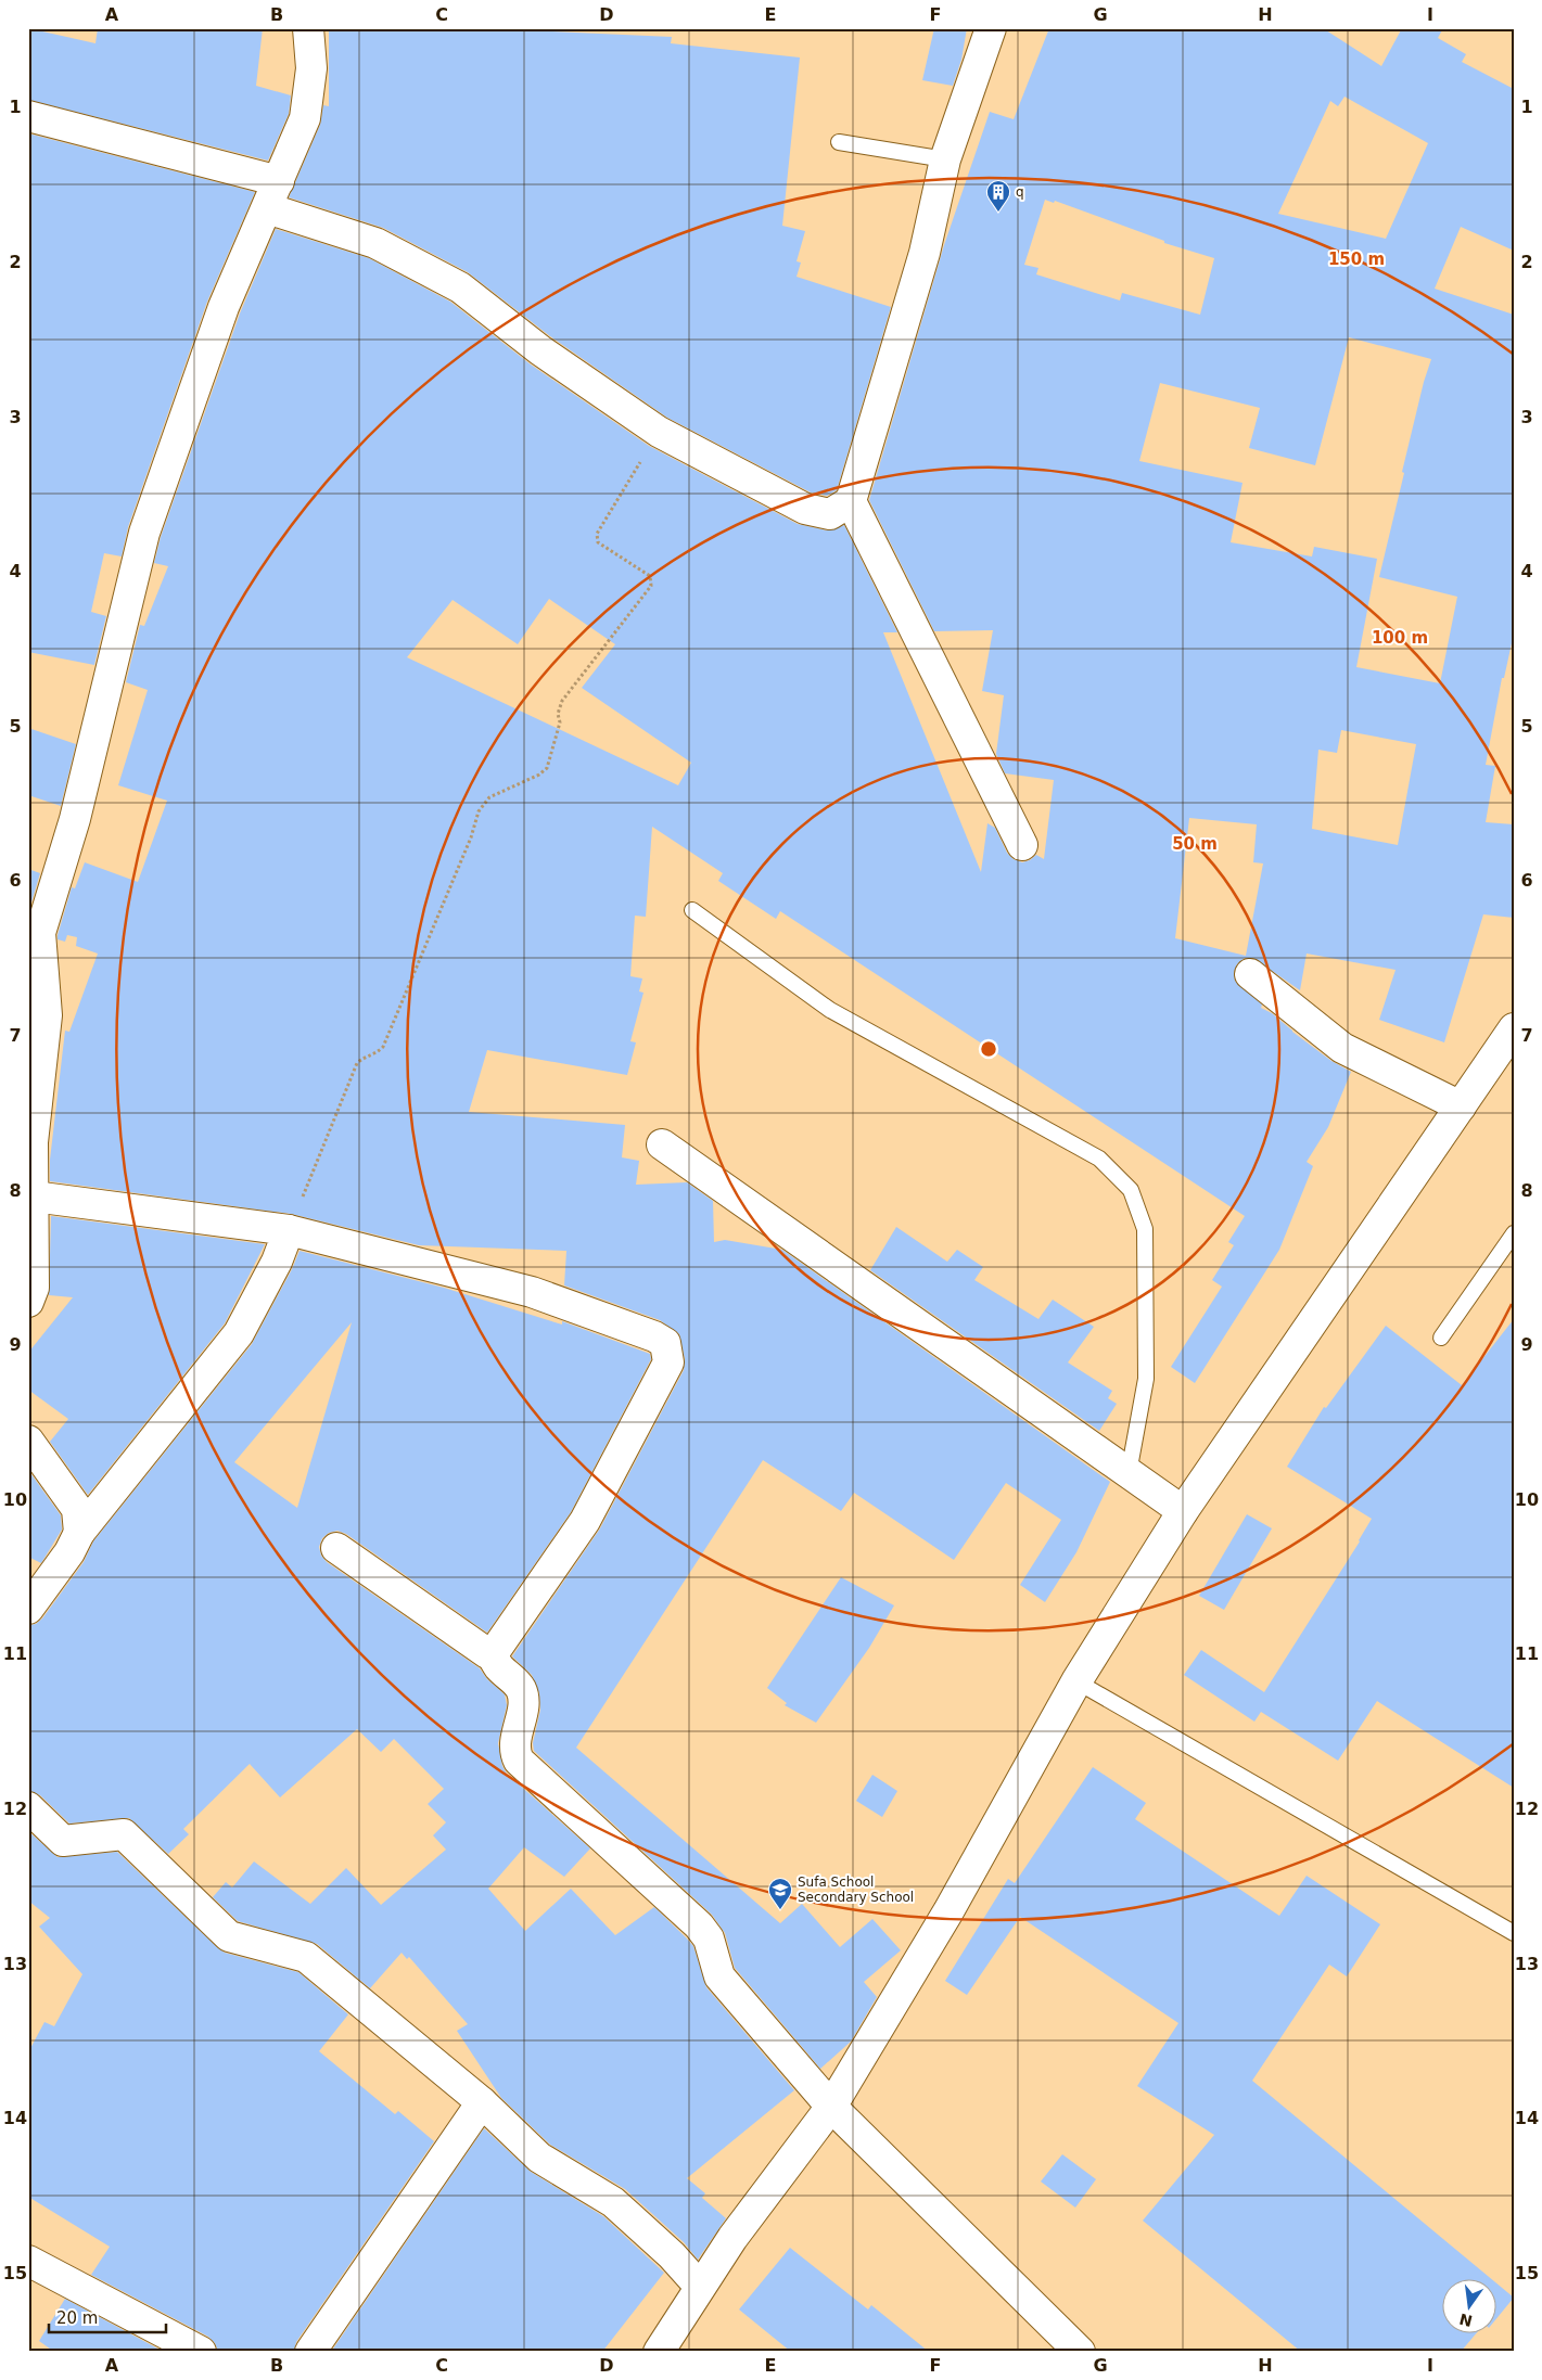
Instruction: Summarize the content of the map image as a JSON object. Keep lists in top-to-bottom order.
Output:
{
  "places": {
    "building": ["q"],
    "school or university": ["Sufa School Secondary School"]
  },
  "scale_bar": "20 m",
  "north": "bottom",
  "grid": {
    "columns": [
      "A",
      "B",
      "C",
      "D",
      "E",
      "F",
      "G",
      "H",
      "I"
    ],
    "rows": [
      "1",
      "2",
      "3",
      "4",
      "5",
      "6",
      "7",
      "8",
      "9",
      "10",
      "11",
      "12",
      "13",
      "14",
      "15"
    ]
  },
  "rings": ["150 m", "100 m", "50 m"]
}
